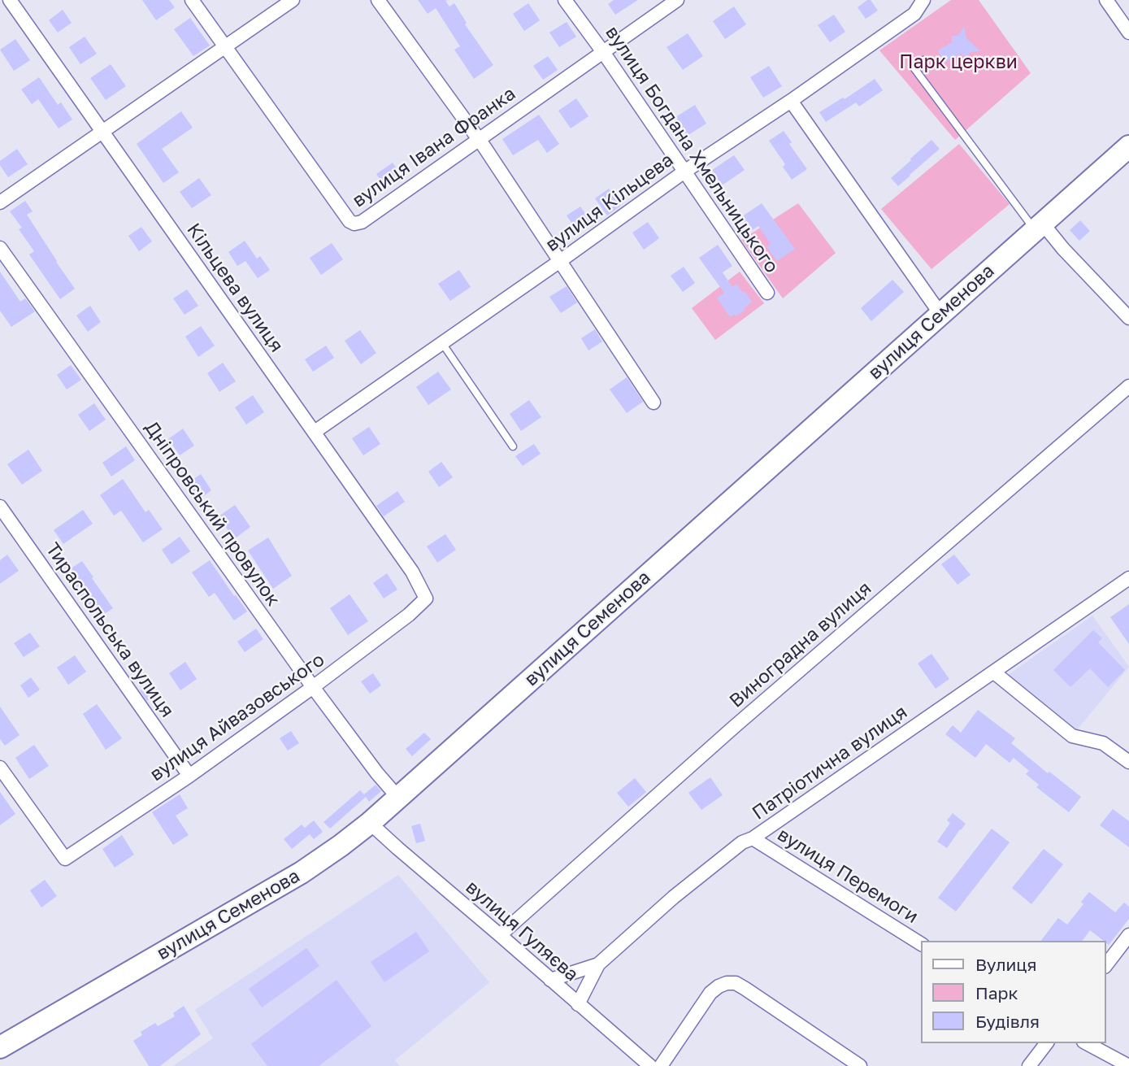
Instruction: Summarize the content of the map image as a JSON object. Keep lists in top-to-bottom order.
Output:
{
  "streets": {
    "highway": ["вулиця Семенова"],
    "street": [
      "вулиця Івана Франка",
      "вулиця Богдана Хмельницького",
      "вулиця Кільцева",
      "Кільцева вулиця",
      "Дніпровський провулок",
      "Тираспольська вулиця",
      "Виноградна вулиця",
      "вулиця Айвазовського",
      "Патріотична вулиця",
      "вулиця Перемоги",
      "вулиця Гуляєва"
    ]
  },
  "crossings": [
    ["вулиця Івана Франка", "вулиця Богдана Хмельницького"],
    ["вулиця Богдана Хмельницького", "вулиця Кільцева"],
    ["вулиця Кільцева", "Кільцева вулиця"],
    ["Кільцева вулиця", "вулиця Айвазовського"],
    ["вулиця Семенова", "Дніпровський провулок"],
    ["вулиця Семенова", "вулиця Гуляєва"],
    ["Дніпровський провулок", "вулиця Айвазовського"],
    ["Тираспольська вулиця", "вулиця Айвазовського"],
    ["Виноградна вулиця", "вулиця Гуляєва"],
    ["Патріотична вулиця", "вулиця Перемоги"],
    ["Патріотична вулиця", "вулиця Гуляєва"]
  ],
  "parks": ["Парк церкви"],
  "legend": ["Вулиця", "Парк", "Будівля"]
}
